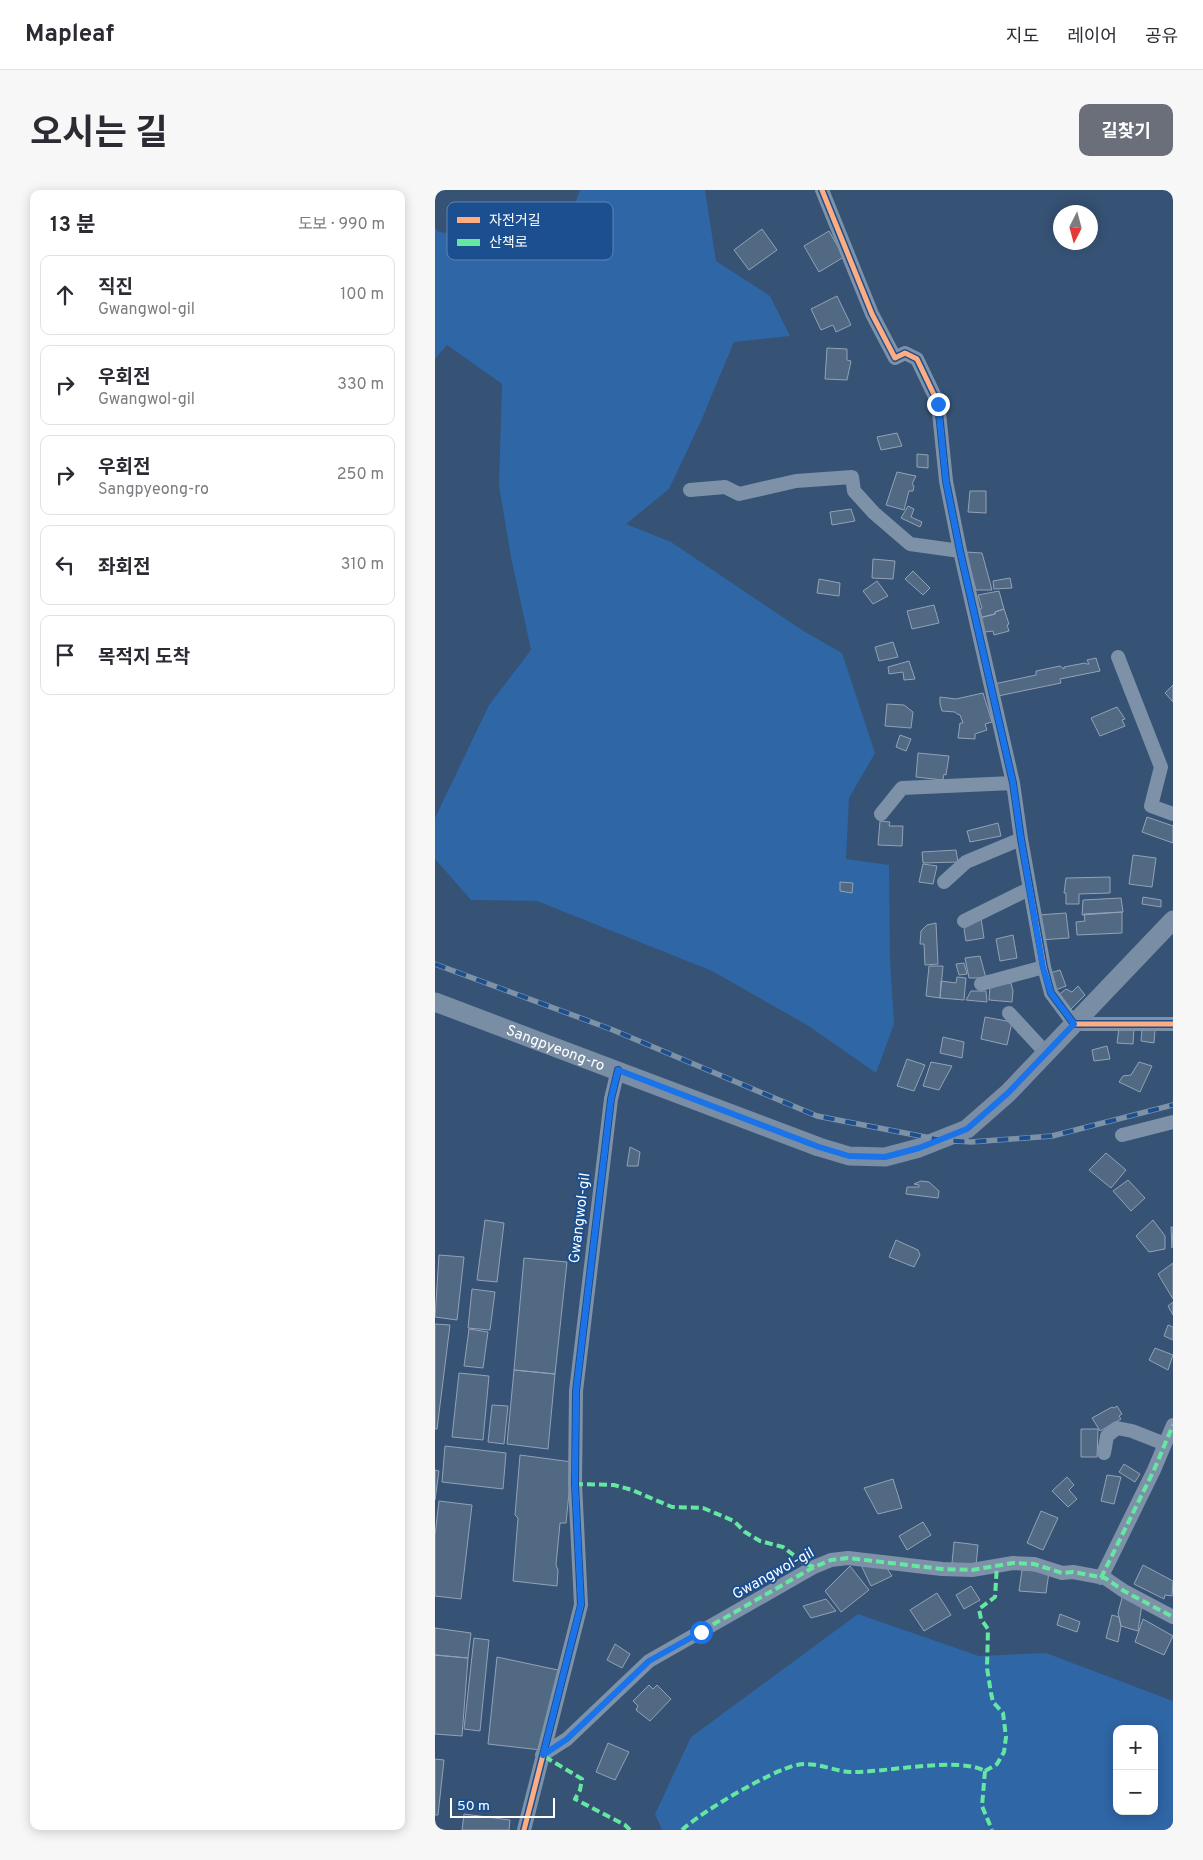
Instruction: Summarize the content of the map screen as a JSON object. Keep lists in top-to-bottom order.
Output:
{
  "streets": {
    "main road": ["Sangpyeong-ro"],
    "street": ["Gwangwol-gil"]
  },
  "crossings": [
    ["Sangpyeong-ro", "Gwangwol-gil"]
  ],
  "legend": ["자전거길", "산책로"],
  "scale_bar": "50 m",
  "north": "bottom",
  "page": {
    "header": "Mapleaf",
    "nav": ["지도", "레이어", "공유"],
    "title": "오시는 길",
    "buttons": "길찾기",
    "heading": ["13 분", "도보 · 990 m"],
    "list": [
      ["직진", "Gwangwol-gil", "100 m"],
      ["우회전", "Gwangwol-gil", "330 m"],
      ["우회전", "Sangpyeong-ro", "250 m"],
      ["좌회전", "310 m"],
      "목적지 도착"
    ],
    "map_buttons": ["+", "−"],
    "scale": "50 m"
  }
}
